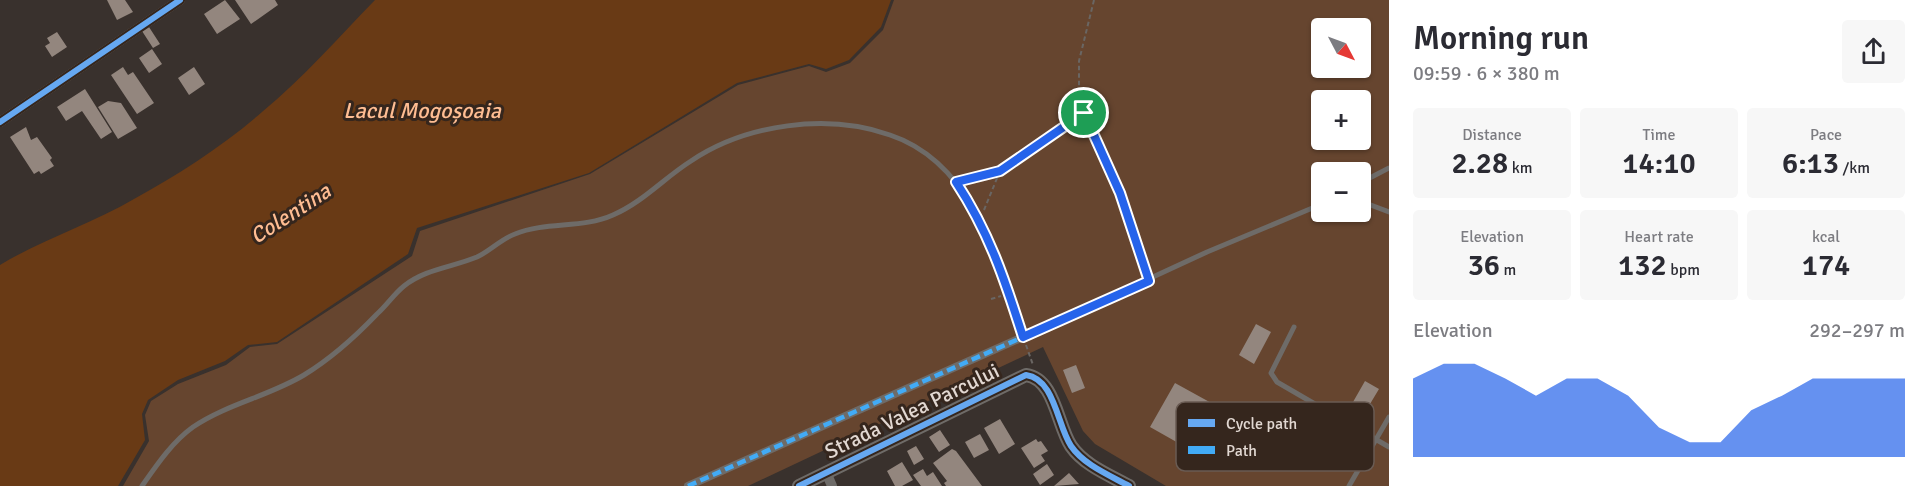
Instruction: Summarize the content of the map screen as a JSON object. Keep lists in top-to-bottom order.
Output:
{
  "streets": {
    "street": ["Strada Valea Parcului"]
  },
  "water": ["Lacul Mogoșoaia", "Colentina"],
  "legend": ["Cycle path", "Path"],
  "north": "bottom right",
  "page": {
    "heading": ["Morning run", "09:59 · 6 × 380 m"],
    "map_buttons": ["+", "−"],
    "stats": [
      ["Distance", "2.28 km"],
      ["Time", "14:10"],
      ["Pace", "6:13 /km"],
      ["Elevation", "36 m"],
      ["Heart rate", "132 bpm"],
      ["kcal", "174"]
    ],
    "chart": ["Elevation", "292–297 m"]
  }
}
